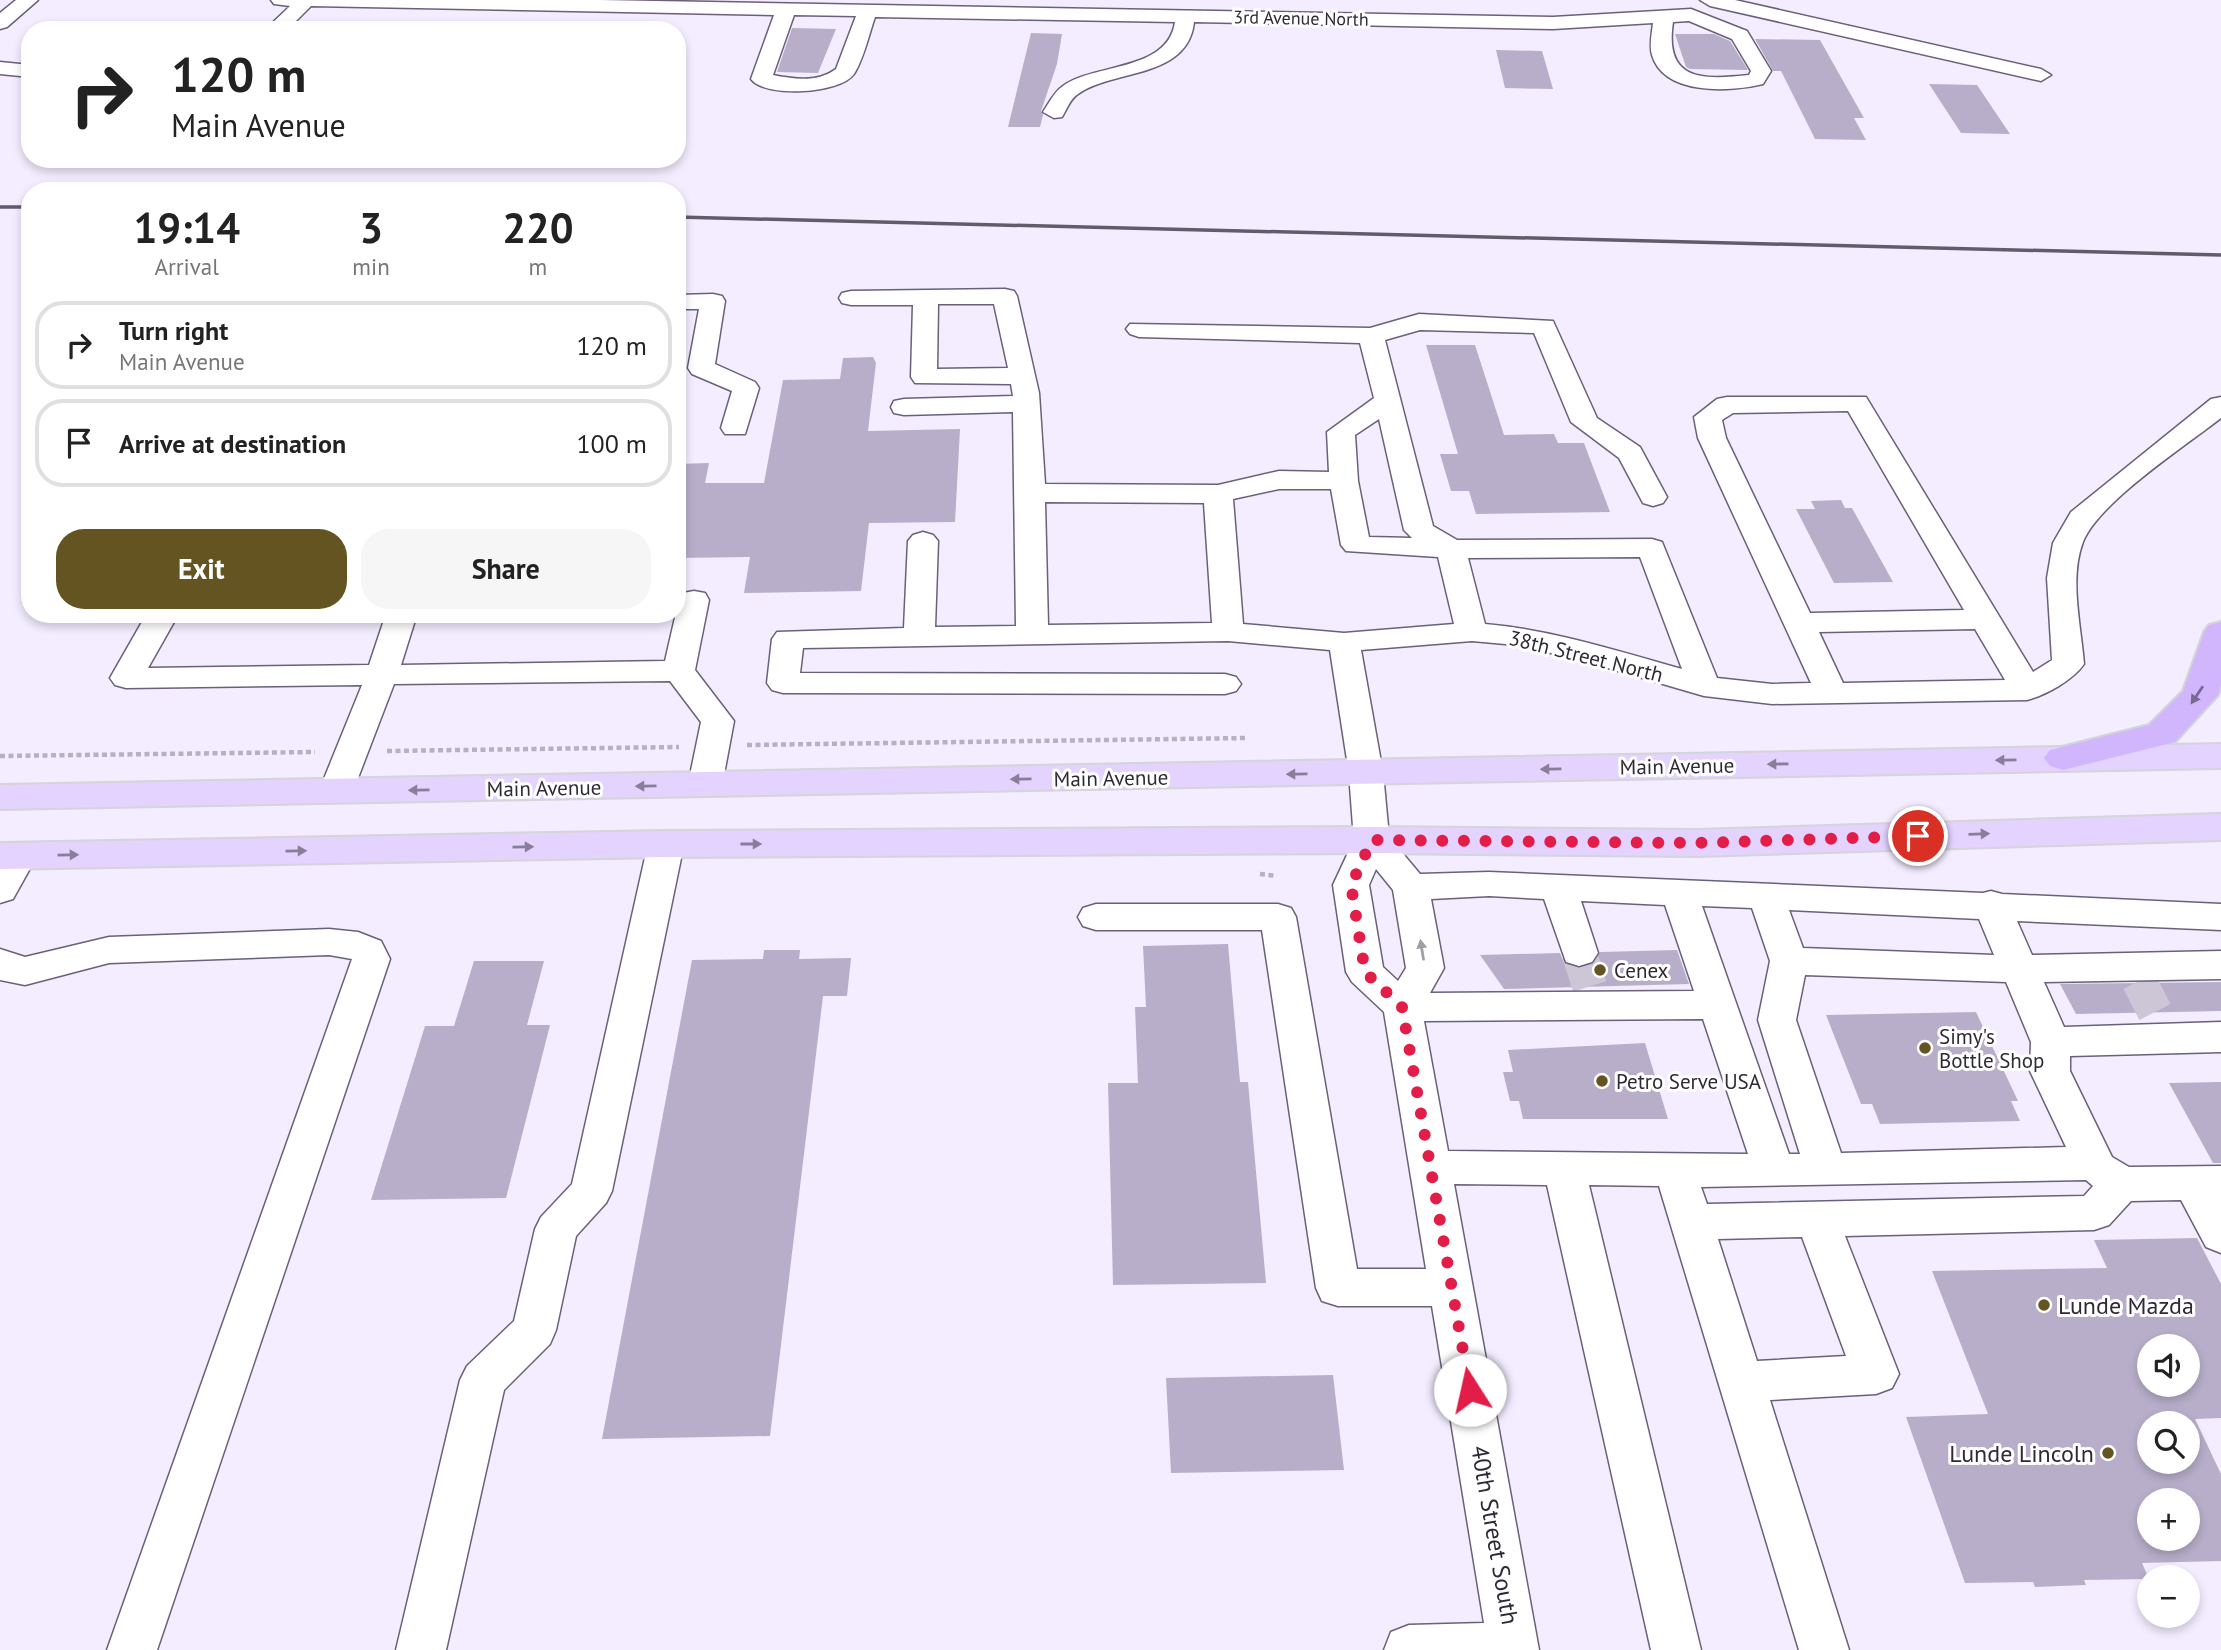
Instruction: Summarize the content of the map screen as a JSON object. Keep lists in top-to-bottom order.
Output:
{
  "streets": {
    "main road": ["Main Avenue"],
    "street": ["3rd Avenue North", "38th Street North", "40th Street South"]
  },
  "places": [
    "Cenex",
    "Simy's Bottle Shop",
    "Petro Serve USA",
    "Lunde Mazda",
    "Lunde Lincoln"
  ],
  "page": {
    "turn": ["120 m", "Main Avenue"],
    "eta": [
      "19:14",
      "Arrival",
      "3",
      "min",
      "220",
      "m"
    ],
    "list": [
      {
        "name": "Turn right",
        "note": "Main Avenue",
        "value": "120 m"
      },
      {
        "name": "Arrive at destination",
        "value": "100 m"
      }
    ],
    "buttons": ["Exit", "Share"],
    "map_buttons": ["+", "−"]
  }
}
